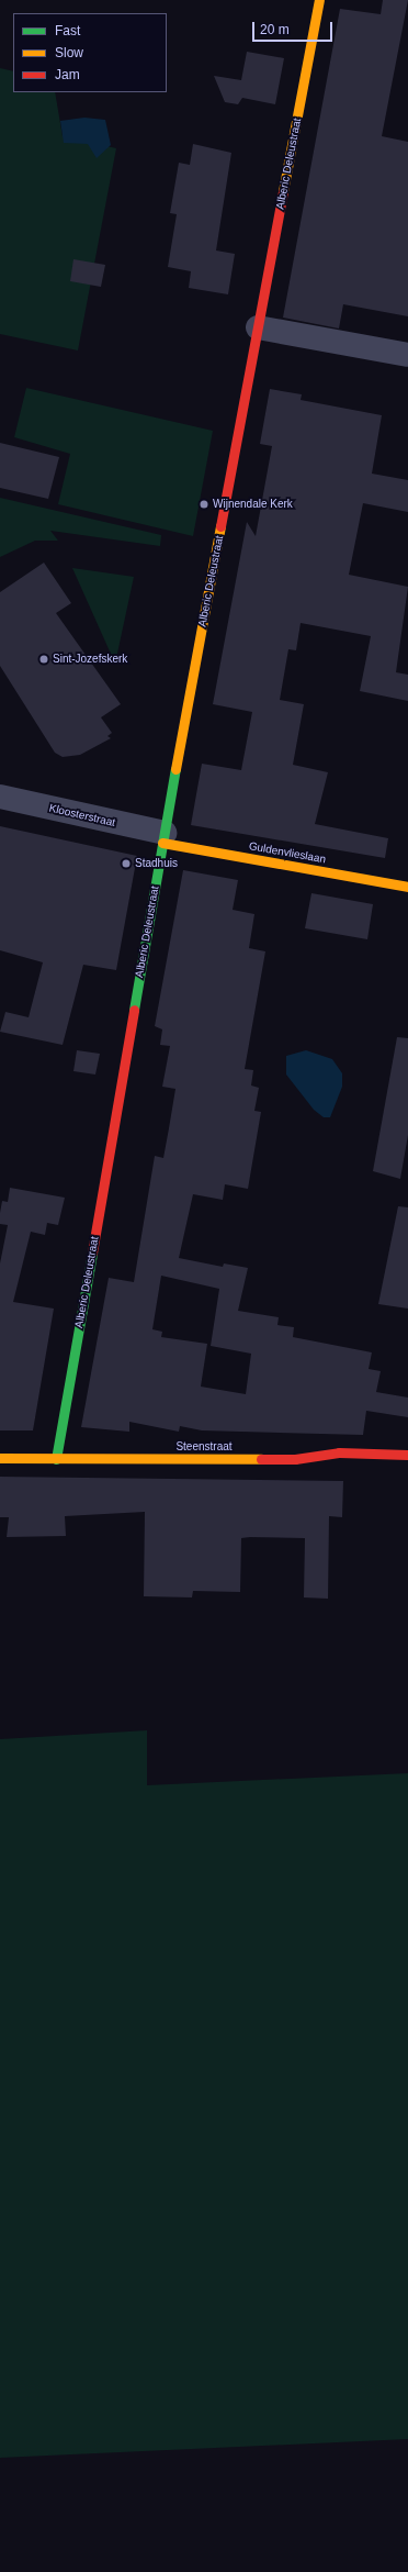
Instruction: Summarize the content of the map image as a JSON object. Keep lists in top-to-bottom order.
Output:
{
  "streets": {
    "street": [
      "Alberic Deleustraat",
      "Kloosterstraat",
      "Guldenvlieslaan",
      "Steenstraat"
    ]
  },
  "crossings": [
    ["Alberic Deleustraat", "Kloosterstraat"],
    ["Alberic Deleustraat", "Guldenvlieslaan"],
    ["Alberic Deleustraat", "Steenstraat"],
    ["Kloosterstraat", "Guldenvlieslaan"]
  ],
  "places": ["Wijnendale Kerk", "Sint-Jozefskerk", "Stadhuis"],
  "legend": ["Fast", "Slow", "Jam"],
  "scale_bar": "20 m"
}
